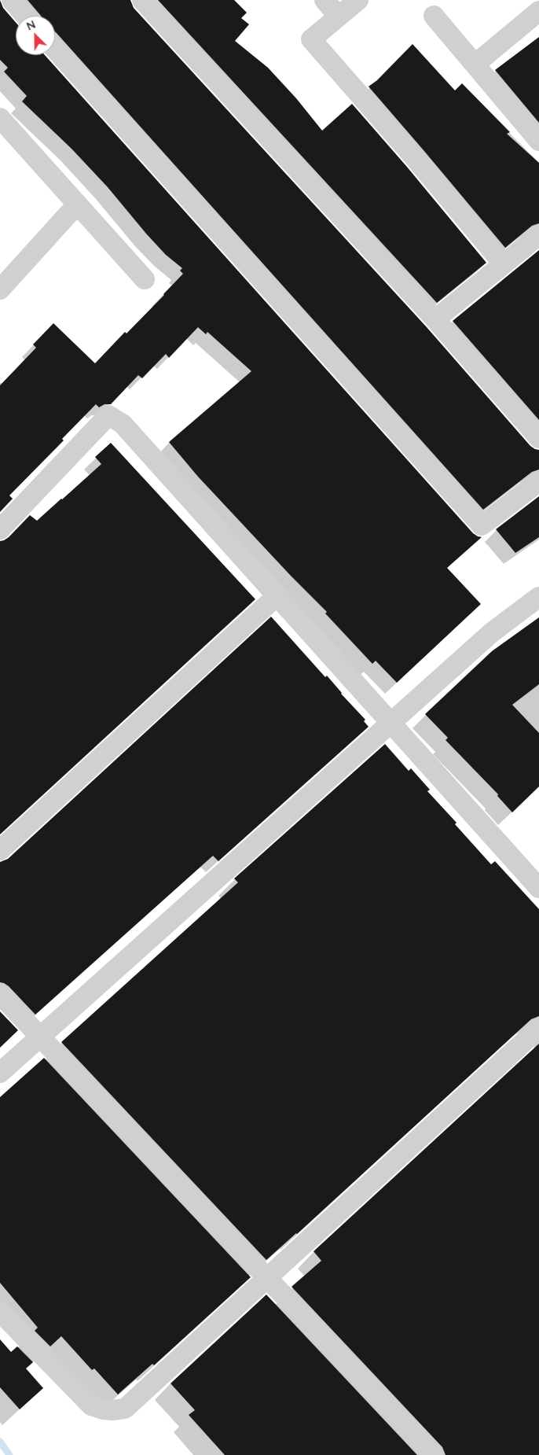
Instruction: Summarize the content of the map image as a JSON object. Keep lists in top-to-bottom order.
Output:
{
  "north": "top left"
}
